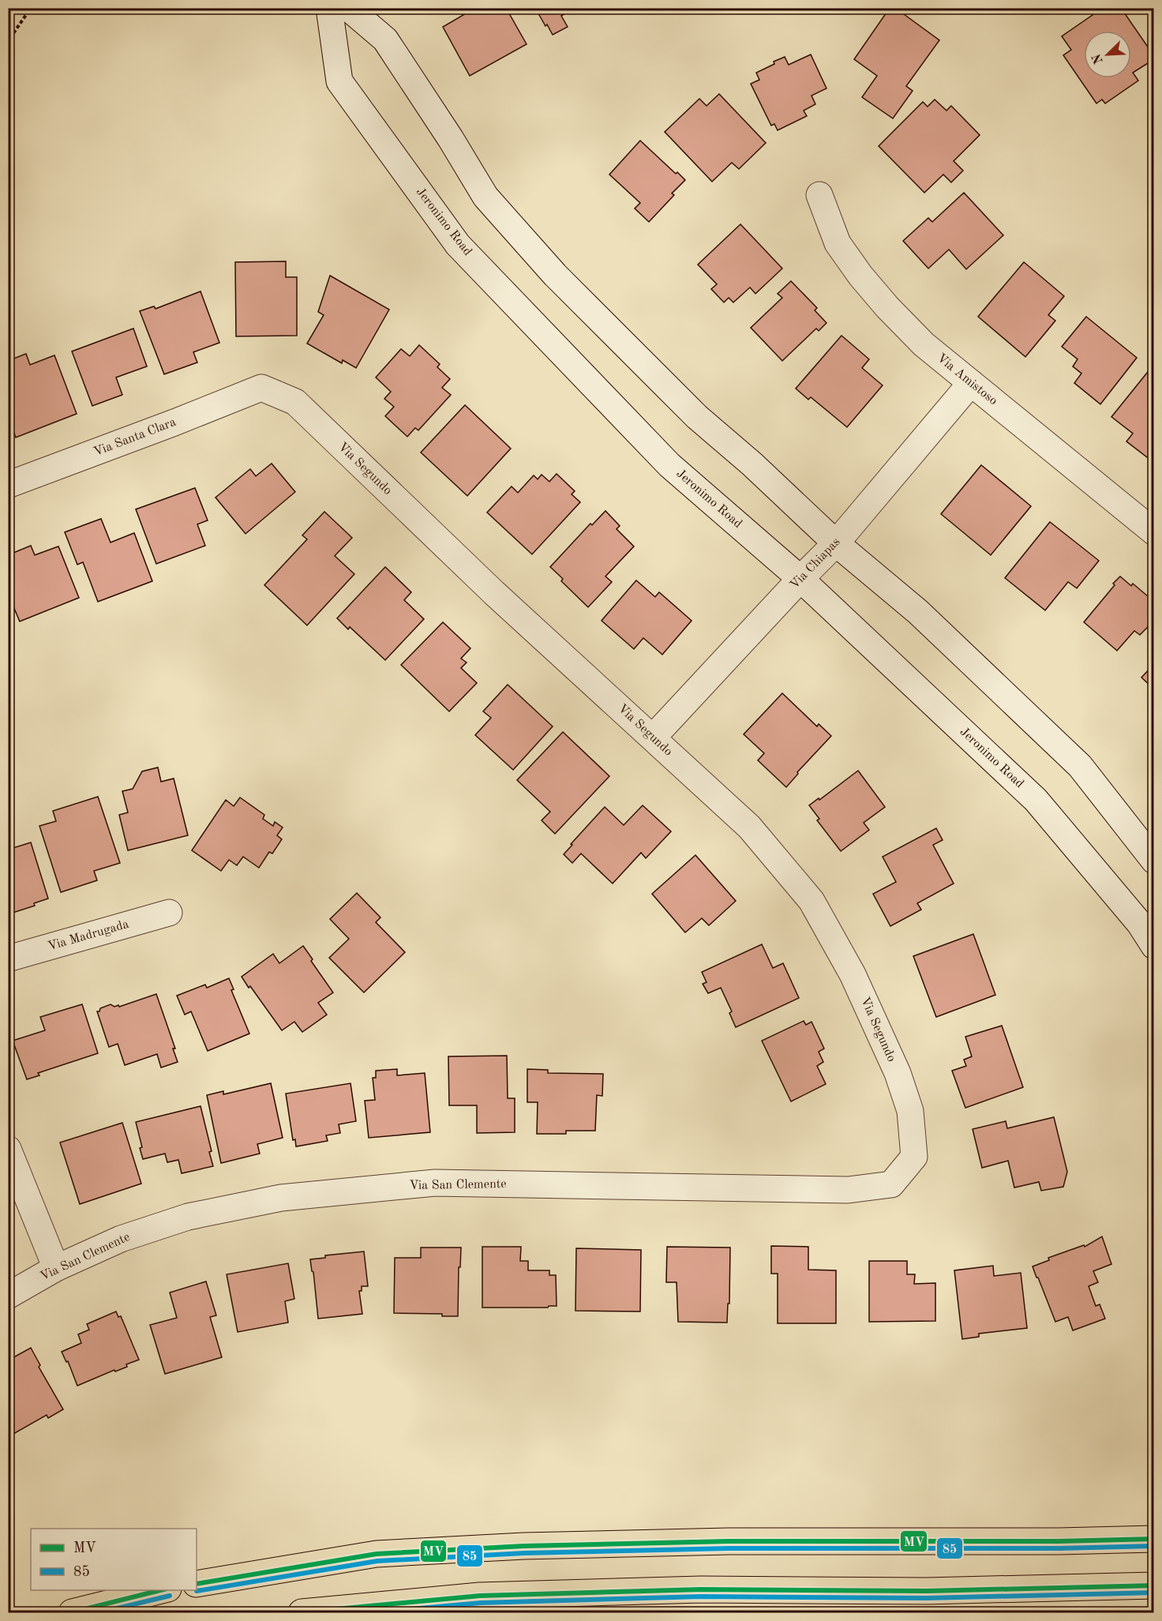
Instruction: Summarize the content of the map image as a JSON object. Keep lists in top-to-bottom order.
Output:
{
  "streets": {
    "street": [
      "Jeronimo Road",
      "Via Amistoso",
      "Via Santa Clara",
      "Via Segundo",
      "Via Chiapas",
      "Via Madrugada",
      "Via San Clemente"
    ]
  },
  "crossings": [
    ["Jeronimo Road", "Via Chiapas"],
    ["Via Amistoso", "Via Chiapas"],
    ["Via Santa Clara", "Via Segundo"],
    ["Via Segundo", "Via Chiapas"],
    ["Via Segundo", "Via San Clemente"]
  ],
  "lines": ["transit line MV", "transit line 85"],
  "legend": ["MV", "85"],
  "north": "bottom left"
}
